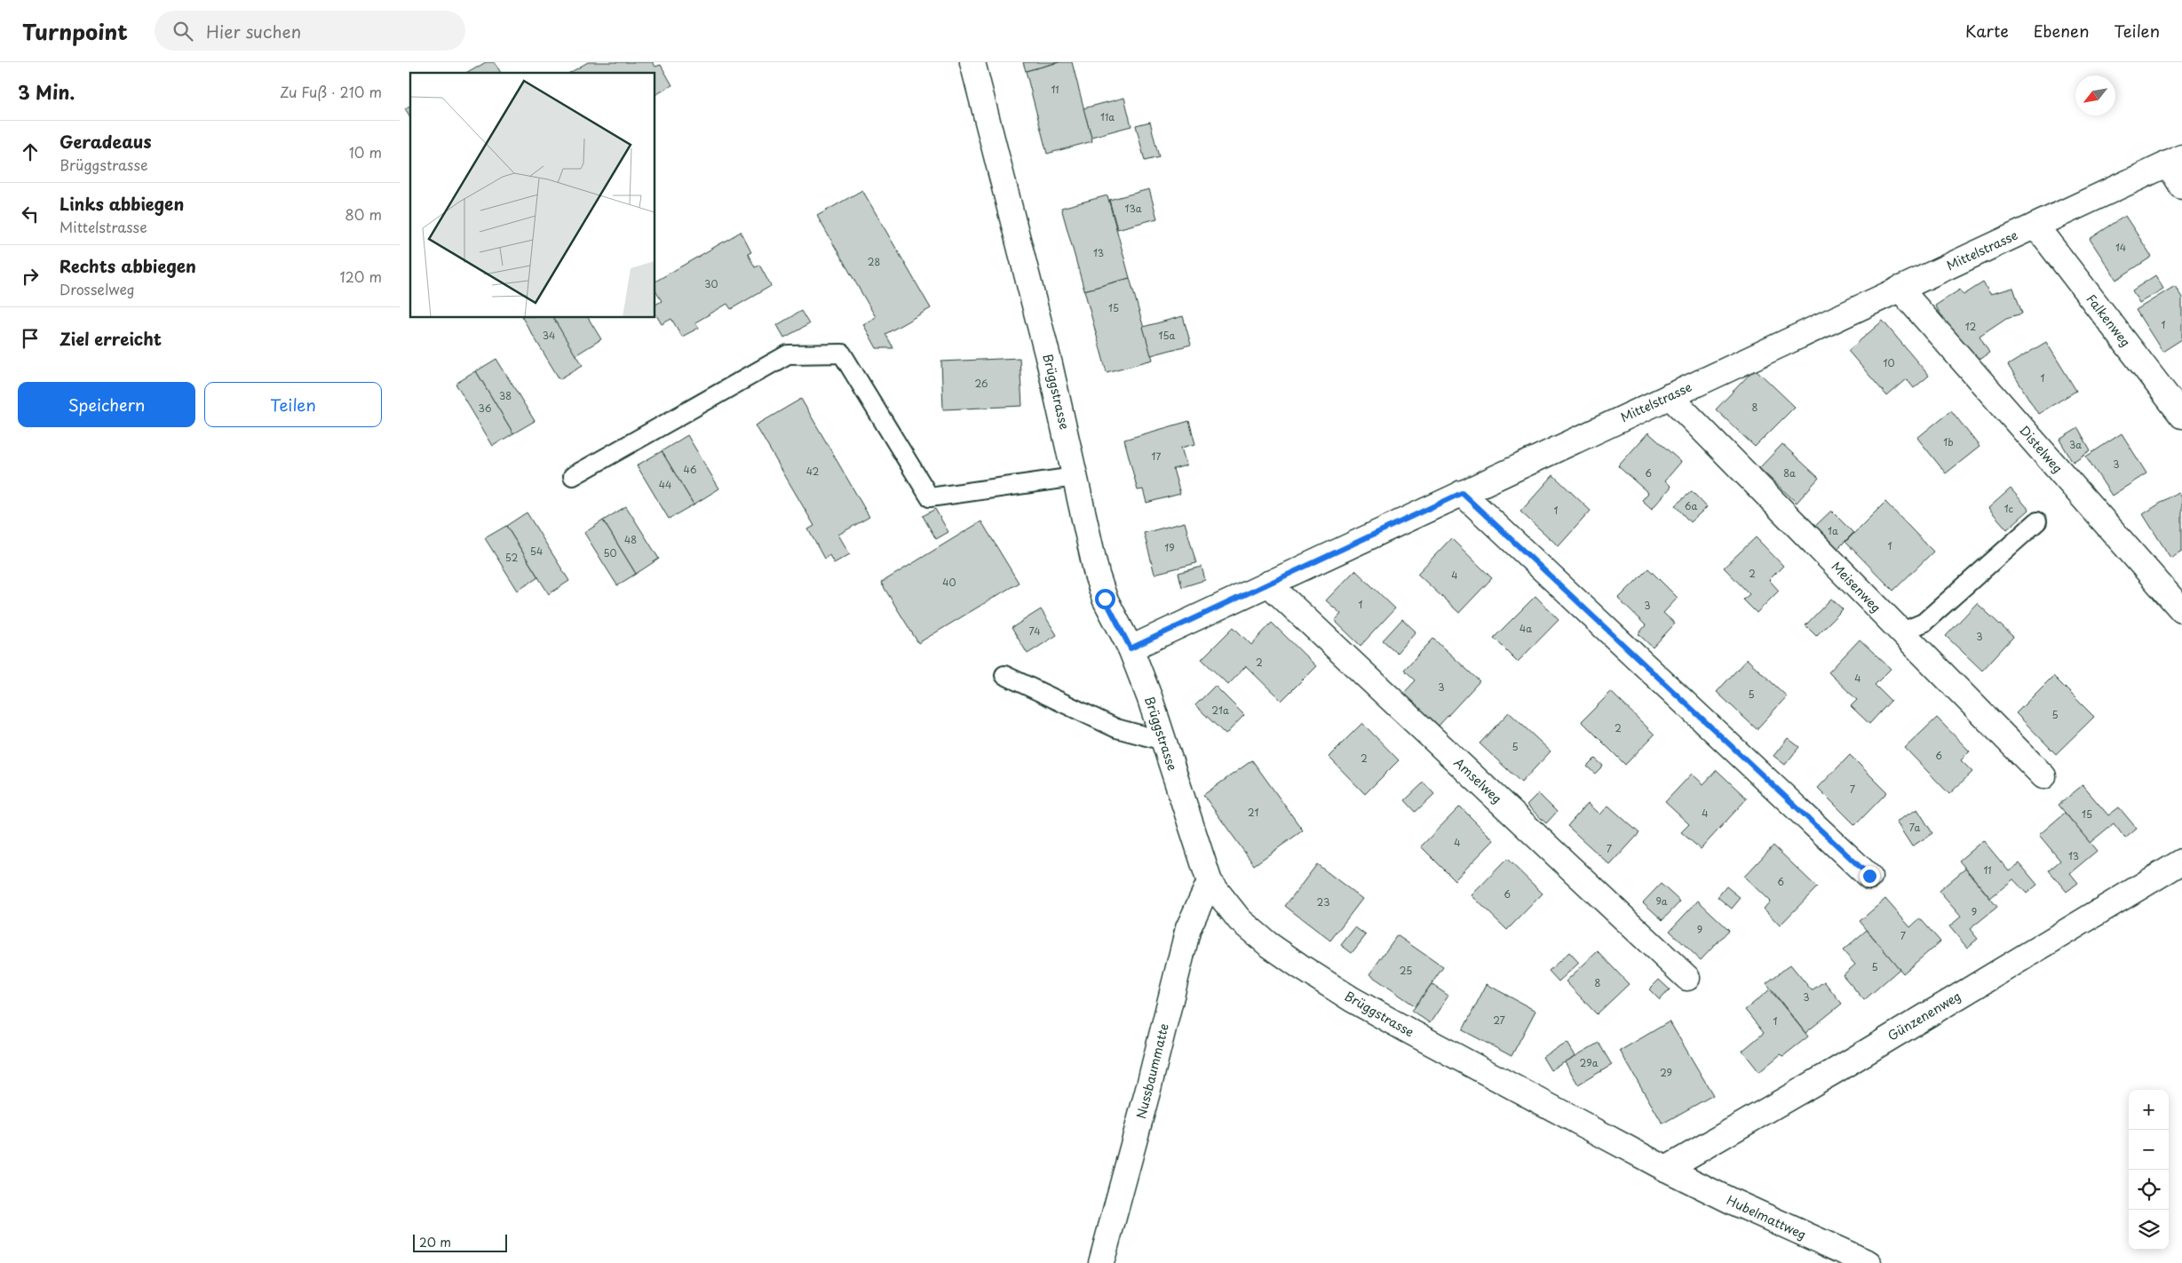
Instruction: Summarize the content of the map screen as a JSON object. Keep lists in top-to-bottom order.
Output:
{
  "streets": {
    "street": [
      "Mittelstrasse",
      "Falkenweg",
      "Brüggstrasse",
      "Distelweg",
      "Meisenweg",
      "Amselweg",
      "Günzenenweg",
      "Nussbaummatte",
      "Hubelmattweg"
    ]
  },
  "crossings": [
    ["Mittelstrasse", "Falkenweg"],
    ["Mittelstrasse", "Brüggstrasse"],
    ["Mittelstrasse", "Distelweg"],
    ["Mittelstrasse", "Meisenweg"],
    ["Mittelstrasse", "Amselweg"],
    ["Brüggstrasse", "Günzenenweg"],
    ["Brüggstrasse", "Nussbaummatte"],
    ["Brüggstrasse", "Hubelmattweg"],
    ["Günzenenweg", "Hubelmattweg"]
  ],
  "house_numbers": [
    "11",
    "11a",
    "13a",
    "14",
    "13",
    "28",
    "30",
    "15",
    "1",
    "12",
    "34",
    "15a",
    "10",
    "1",
    "26",
    "38",
    "8",
    "36",
    "1b",
    "3a",
    "17",
    "3",
    "46",
    "42",
    "6",
    "8a",
    "44",
    "6a",
    "1c",
    "1",
    "1a",
    "48",
    "1",
    "19",
    "54",
    "50",
    "52",
    "2",
    "4",
    "40",
    "1",
    "3",
    "4a",
    "74",
    "3",
    "2",
    "4",
    "3",
    "5",
    "21a",
    "5",
    "2",
    "5",
    "6",
    "2",
    "7",
    "21",
    "4",
    "15",
    "7a",
    "4",
    "7",
    "13",
    "11",
    "6",
    "6",
    "9a",
    "23",
    "9",
    "9",
    "7",
    "5",
    "25",
    "8",
    "3",
    "27",
    "1",
    "29a",
    "29"
  ],
  "scale_bar": "20 m",
  "north": "bottom left",
  "page": {
    "header": "Turnpoint",
    "search": "Hier suchen",
    "nav": ["Karte", "Ebenen", "Teilen"],
    "heading": ["3 Min.", "Zu Fuß · 210 m"],
    "list": [
      ["Geradeaus", "Brüggstrasse", "10 m"],
      ["Links abbiegen", "Mittelstrasse", "80 m"],
      ["Rechts abbiegen", "Drosselweg", "120 m"],
      "Ziel erreicht"
    ],
    "buttons": ["Speichern", "Teilen"],
    "map_buttons": ["+", "−"],
    "scale": "20 m"
  }
}
